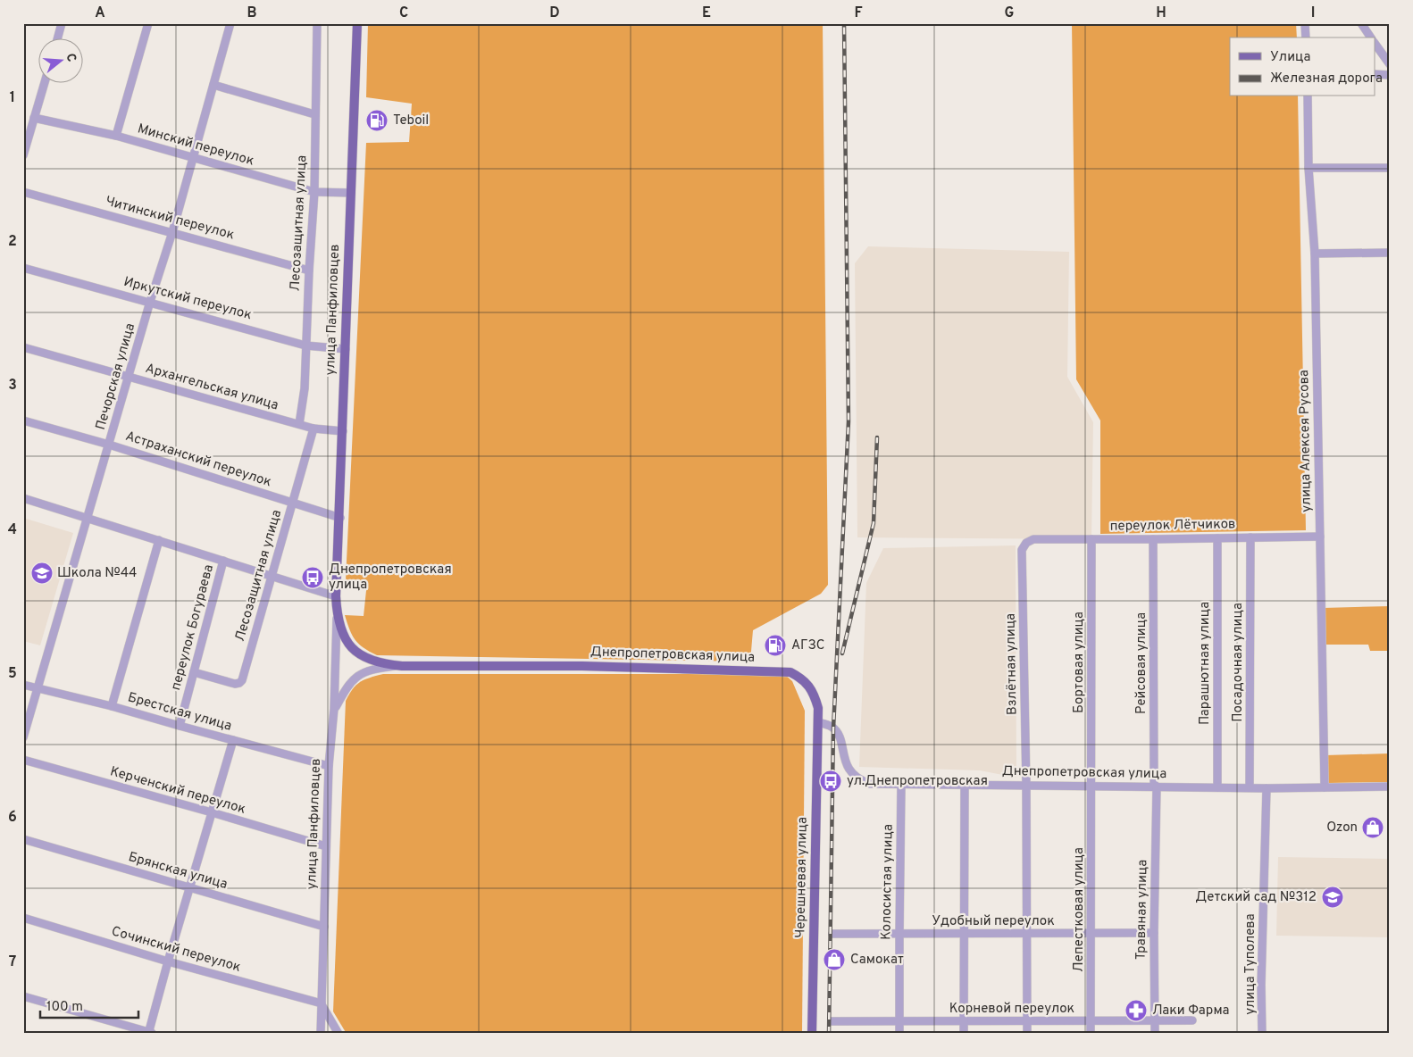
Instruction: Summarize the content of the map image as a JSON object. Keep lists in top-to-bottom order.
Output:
{
  "streets": {
    "main road": ["улица Панфиловцев", "Днепропетровская улица", "Черешневая улица"],
    "street": [
      "Минский переулок",
      "Читинский переулок",
      "Лесозащитная улица",
      "Иркутский переулок",
      "Печорская улица",
      "Архангельская улица",
      "улица Алексея Русова",
      "Астраханский переулок",
      "переулок Лётчиков",
      "переулок Богураева",
      "Бортовая улица",
      "Посадочная улица",
      "Рейсовая улица",
      "Парашютная улица",
      "Взлётная улица",
      "Брестская улица",
      "Керченский переулок",
      "Брянская улица",
      "Колосистая улица",
      "Лепестковая улица",
      "Травяная улица",
      "Удобный переулок",
      "Сочинский переулок",
      "улица Туполева",
      "Корневой переулок"
    ]
  },
  "crossings": [
    ["Минский переулок", "Лесозащитная улица"],
    ["Минский переулок", "улица Панфиловцев"],
    ["Минский переулок", "Печорская улица"],
    ["Читинский переулок", "Лесозащитная улица"],
    ["Читинский переулок", "Печорская улица"],
    ["Лесозащитная улица", "Иркутский переулок"],
    ["Лесозащитная улица", "Архангельская улица"],
    ["Лесозащитная улица", "Астраханский переулок"],
    ["Лесозащитная улица", "переулок Богураева"],
    ["Иркутский переулок", "улица Панфиловцев"],
    ["Иркутский переулок", "Печорская улица"],
    ["улица Панфиловцев", "Архангельская улица"],
    ["улица Панфиловцев", "Астраханский переулок"],
    ["улица Панфиловцев", "Днепропетровская улица"],
    ["улица Панфиловцев", "Брестская улица"],
    ["улица Панфиловцев", "Керченский переулок"],
    ["улица Панфиловцев", "Брянская улица"],
    ["улица Панфиловцев", "Сочинский переулок"],
    ["Печорская улица", "Архангельская улица"],
    ["Печорская улица", "Астраханский переулок"],
    ["Печорская улица", "Брестская улица"],
    ["улица Алексея Русова", "переулок Лётчиков"],
    ["улица Алексея Русова", "Днепропетровская улица"],
    ["переулок Лётчиков", "Бортовая улица"],
    ["переулок Лётчиков", "Посадочная улица"],
    ["переулок Лётчиков", "Рейсовая улица"],
    ["переулок Лётчиков", "Парашютная улица"],
    ["переулок Лётчиков", "Взлётная улица"],
    ["переулок Богураева", "Брестская улица"],
    ["Днепропетровская улица", "Бортовая улица"],
    ["Днепропетровская улица", "Посадочная улица"],
    ["Днепропетровская улица", "Рейсовая улица"],
    ["Днепропетровская улица", "Парашютная улица"],
    ["Днепропетровская улица", "Взлётная улица"],
    ["Днепропетровская улица", "Черешневая улица"],
    ["Днепропетровская улица", "Колосистая улица"],
    ["Днепропетровская улица", "Лепестковая улица"],
    ["Днепропетровская улица", "Травяная улица"],
    ["Днепропетровская улица", "улица Туполева"],
    ["Бортовая улица", "Лепестковая улица"],
    ["Рейсовая улица", "Травяная улица"],
    ["Взлётная улица", "Удобный переулок"],
    ["Взлётная улица", "Корневой переулок"],
    ["Колосистая улица", "Удобный переулок"],
    ["Колосистая улица", "Корневой переулок"],
    ["Лепестковая улица", "Удобный переулок"],
    ["Лепестковая улица", "Корневой переулок"],
    ["Травяная улица", "Удобный переулок"],
    ["Травяная улица", "Корневой переулок"]
  ],
  "places": {
    "fuel station": ["Teboil", "АГЗС"],
    "school or university": ["Школа №44", "Детский сад №312"],
    "bus stop": ["Днепропетровская улица", "ул.Днепропетровская"],
    "shop": ["Ozon", "Самокат"],
    "pharmacy": ["Лаки Фарма"]
  },
  "legend": ["Улица", "Железная дорога"],
  "scale_bar": "100 m",
  "north": "right",
  "grid": {
    "columns": [
      "A",
      "B",
      "C",
      "D",
      "E",
      "F",
      "G",
      "H",
      "I"
    ],
    "rows": [
      "1",
      "2",
      "3",
      "4",
      "5",
      "6",
      "7"
    ]
  }
}
